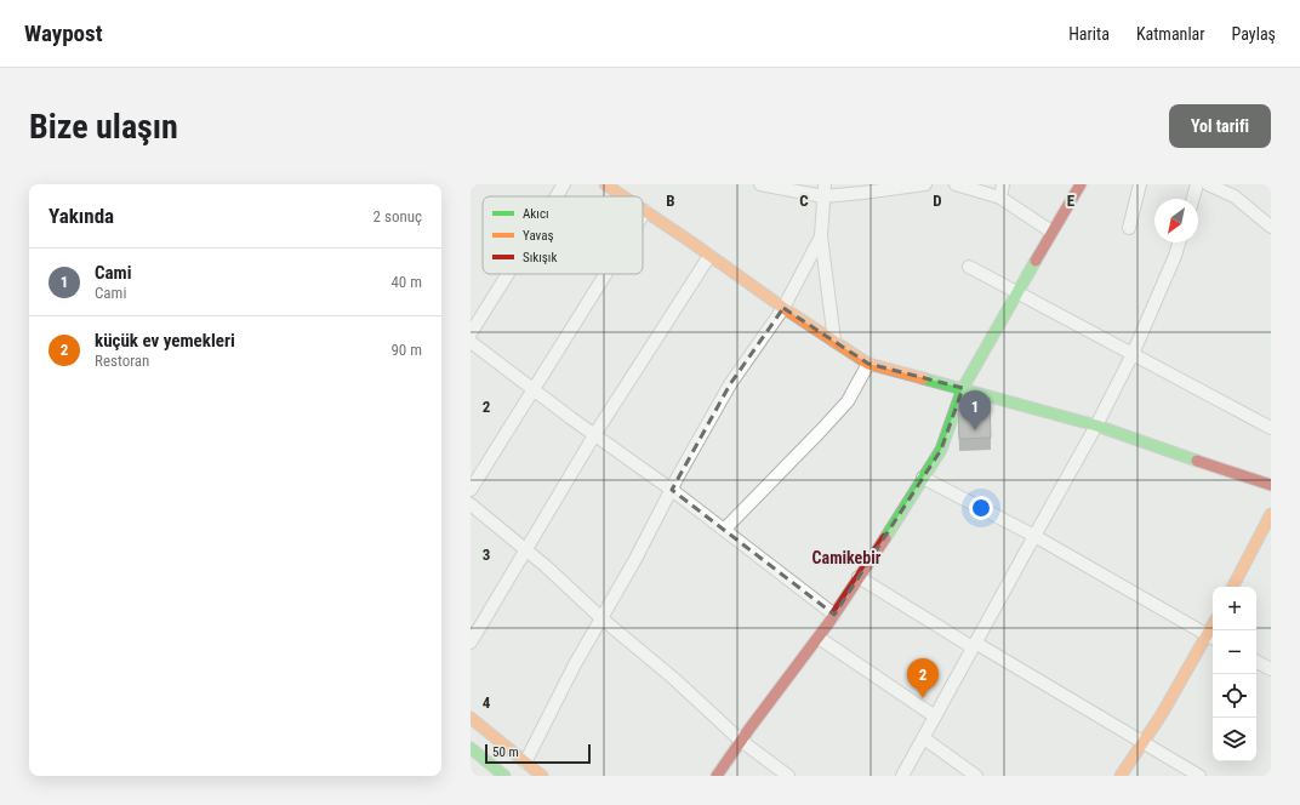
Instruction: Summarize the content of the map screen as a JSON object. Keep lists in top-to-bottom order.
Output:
{
  "districts": ["Camikebir"],
  "legend": ["Akıcı", "Yavaş", "Sıkışık"],
  "scale_bar": "50 m",
  "north": "bottom left",
  "page": {
    "header": "Waypost",
    "nav": ["Harita", "Katmanlar", "Paylaş"],
    "buttons": "Yol tarifi",
    "title": "Bize ulaşın",
    "heading": ["Yakında", "2 sonuç"],
    "list": [
      {
        "mark": "1",
        "name": "Cami",
        "note": "Cami",
        "value": "40 m"
      },
      {
        "mark": "2",
        "name": "küçük ev yemekleri",
        "note": "Restoran",
        "value": "90 m"
      }
    ],
    "pins": ["1", "2"],
    "map_buttons": ["+", "−"],
    "scale": "50 m"
  },
  "grid": {
    "columns": [
      "B",
      "C",
      "D",
      "E"
    ],
    "rows": ["2", "3", "4"]
  }
}
